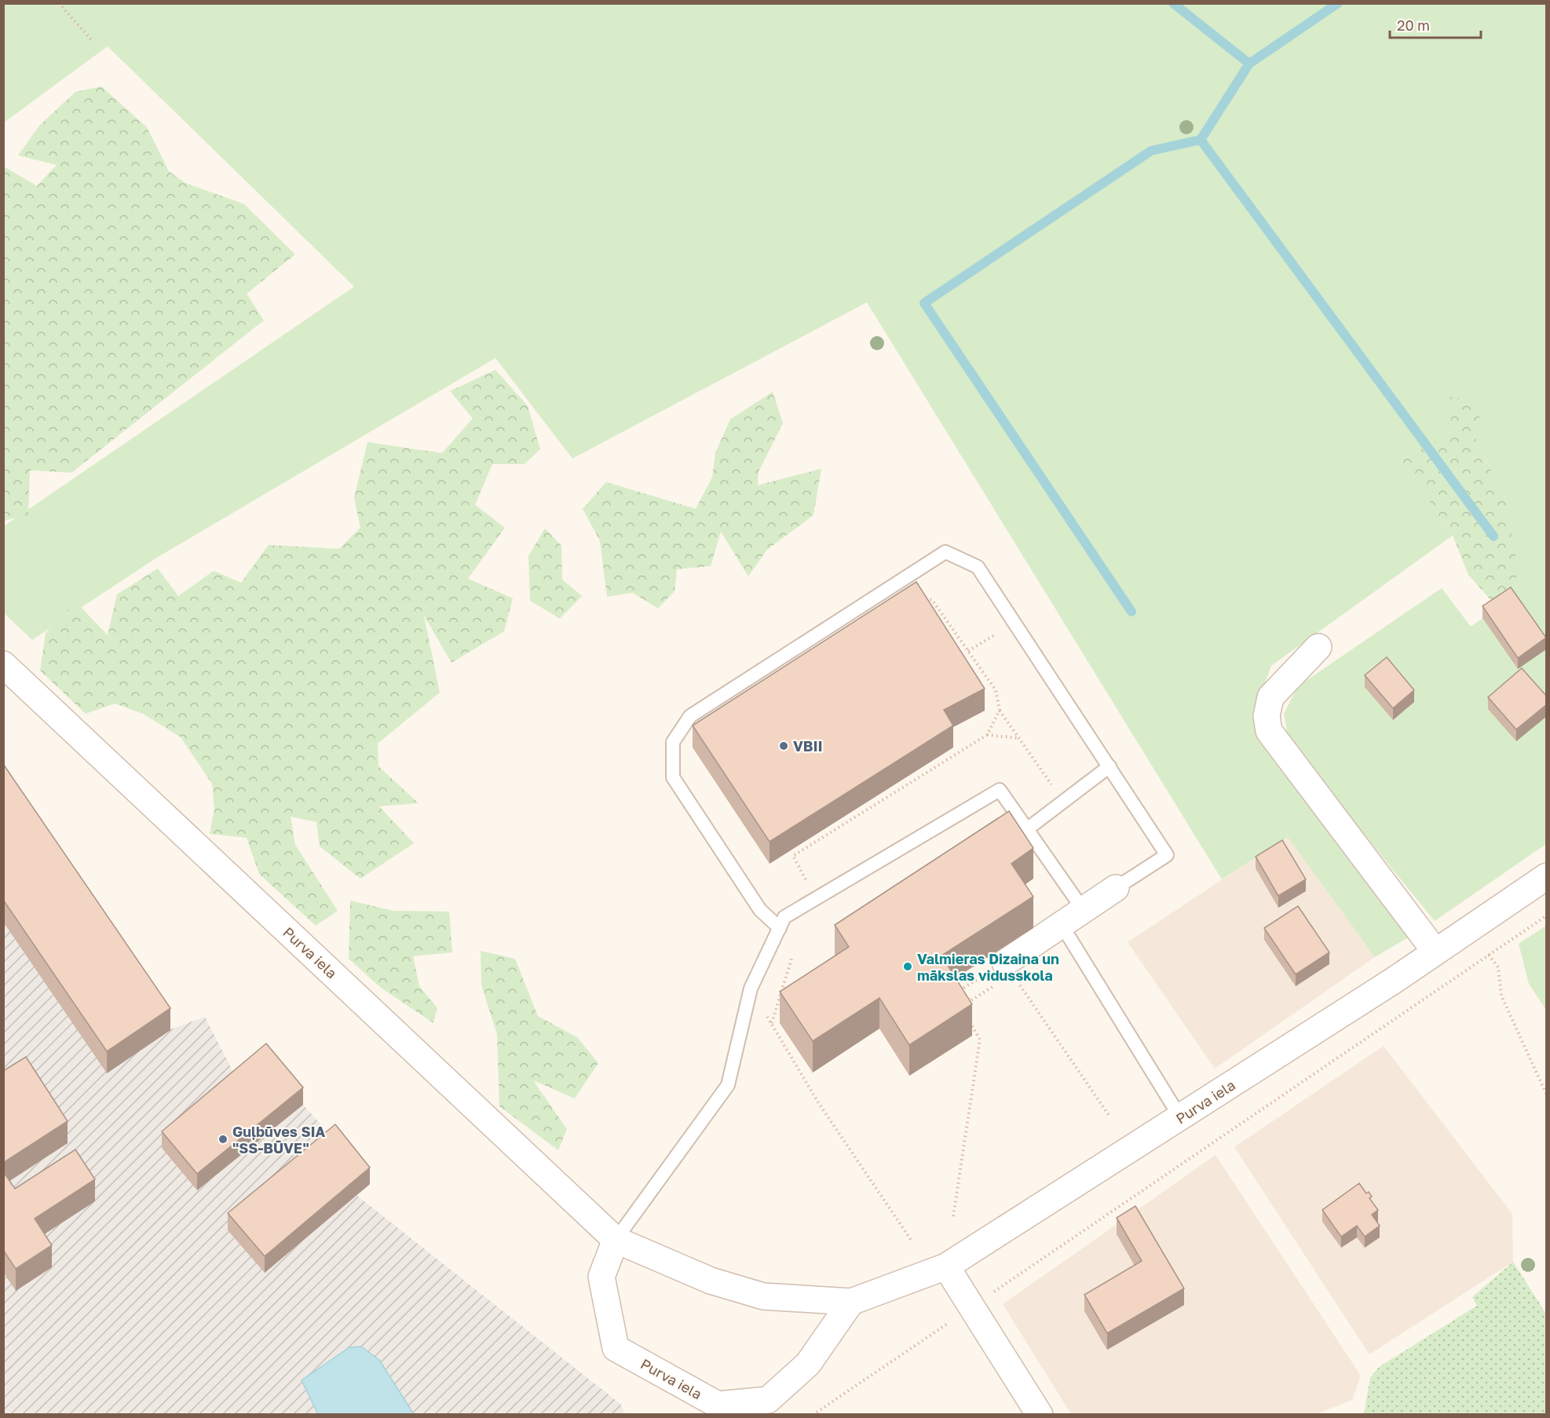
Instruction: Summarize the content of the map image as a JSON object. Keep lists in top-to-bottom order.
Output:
{
  "streets": {
    "street": ["Purva iela"]
  },
  "places": ["VBII", "Valmieras Dizaina un mākslas vidusskola", "Guļbūves SIA \"SS-BŪVE\""],
  "scale_bar": "20 m"
}
